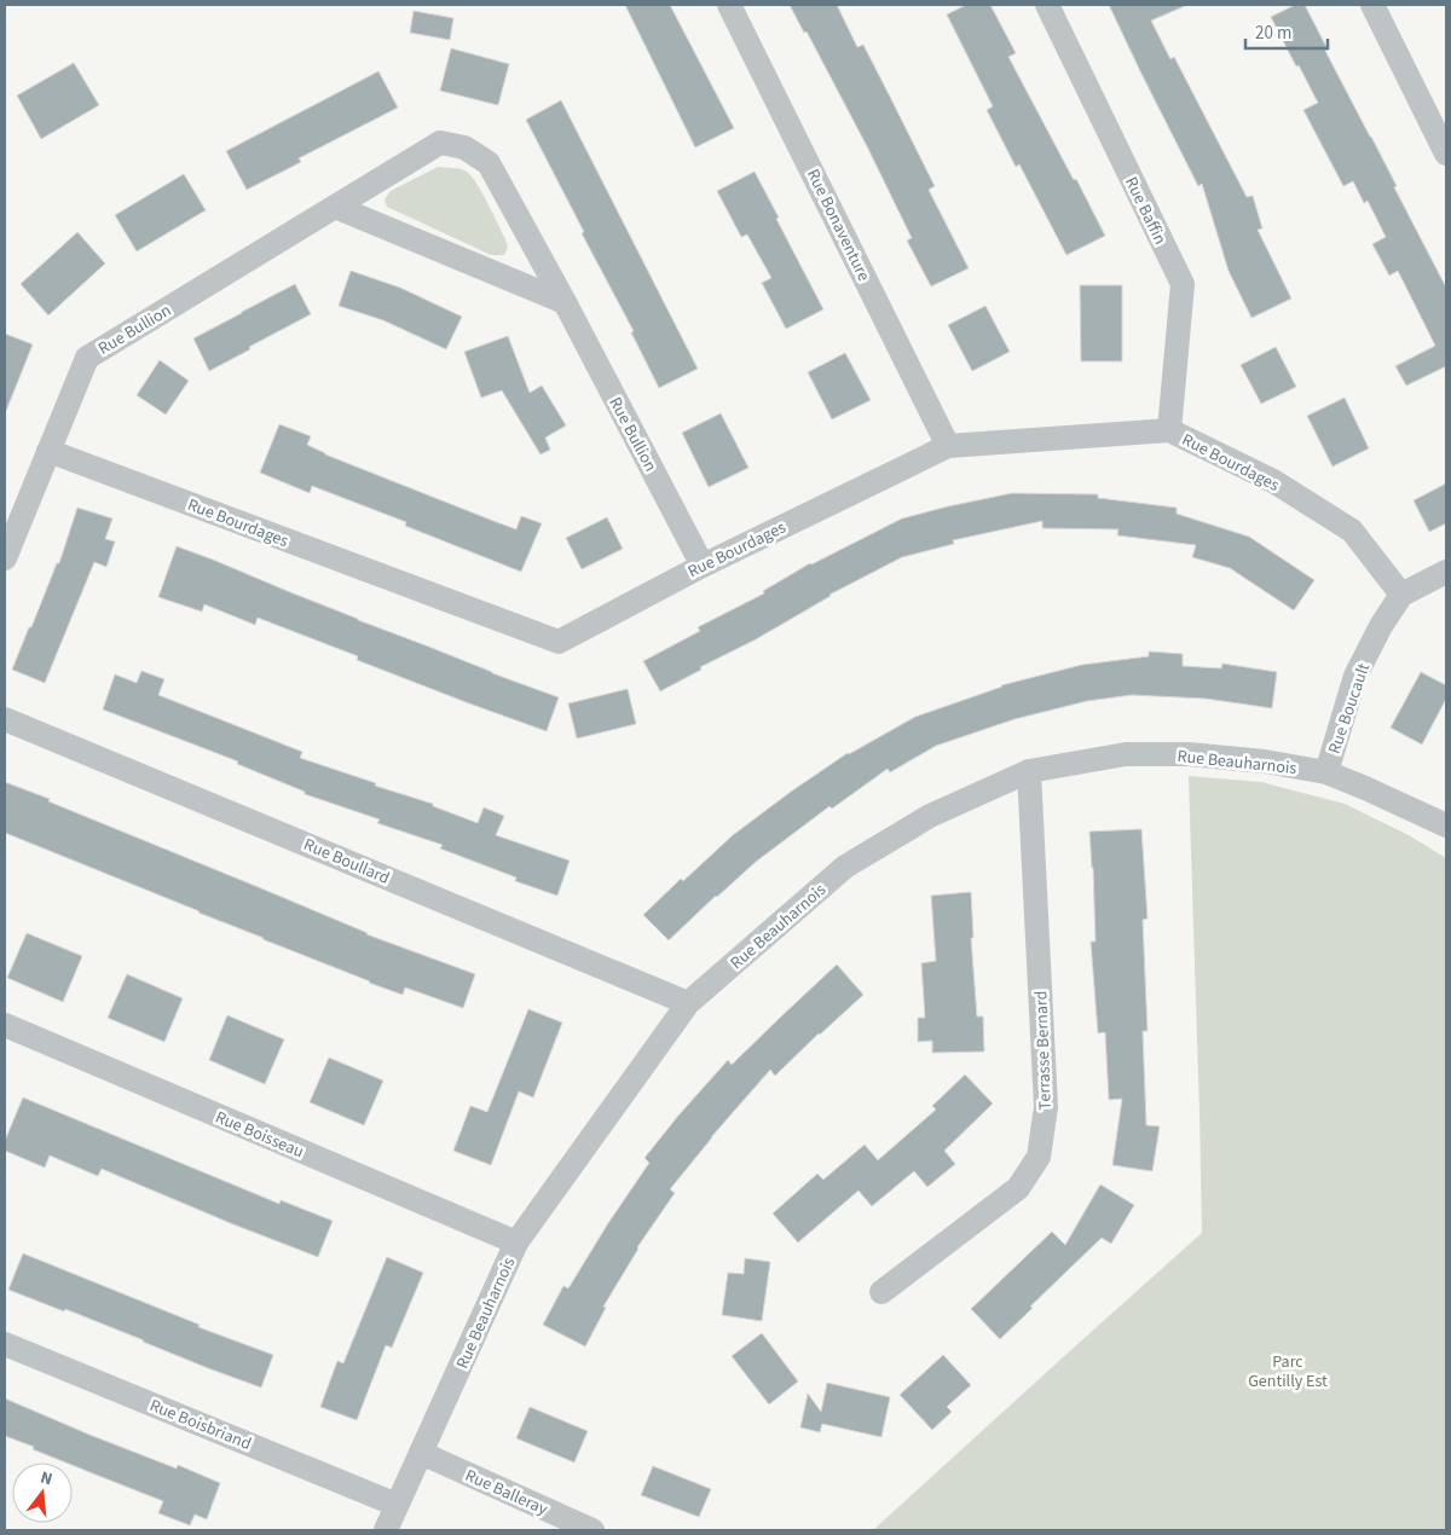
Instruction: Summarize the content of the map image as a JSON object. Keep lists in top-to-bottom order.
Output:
{
  "streets": {
    "street": [
      "Rue Baffin",
      "Rue Bonaventure",
      "Rue Bullion",
      "Rue Bourdages",
      "Rue Boucault",
      "Rue Beauharnois",
      "Rue Boullard",
      "Terrasse Bernard",
      "Rue Boisseau",
      "Rue Boisbriand",
      "Rue Balleray"
    ]
  },
  "crossings": [
    ["Rue Baffin", "Rue Bourdages"],
    ["Rue Bonaventure", "Rue Bourdages"],
    ["Rue Bullion", "Rue Bourdages"],
    ["Rue Bourdages", "Rue Boucault"],
    ["Rue Boucault", "Rue Beauharnois"],
    ["Rue Beauharnois", "Rue Boullard"],
    ["Rue Beauharnois", "Terrasse Bernard"],
    ["Rue Beauharnois", "Rue Boisseau"],
    ["Rue Beauharnois", "Rue Boisbriand"],
    ["Rue Beauharnois", "Rue Balleray"]
  ],
  "parks": ["Parc Gentilly Est"],
  "scale_bar": "20 m",
  "north": "top"
}
